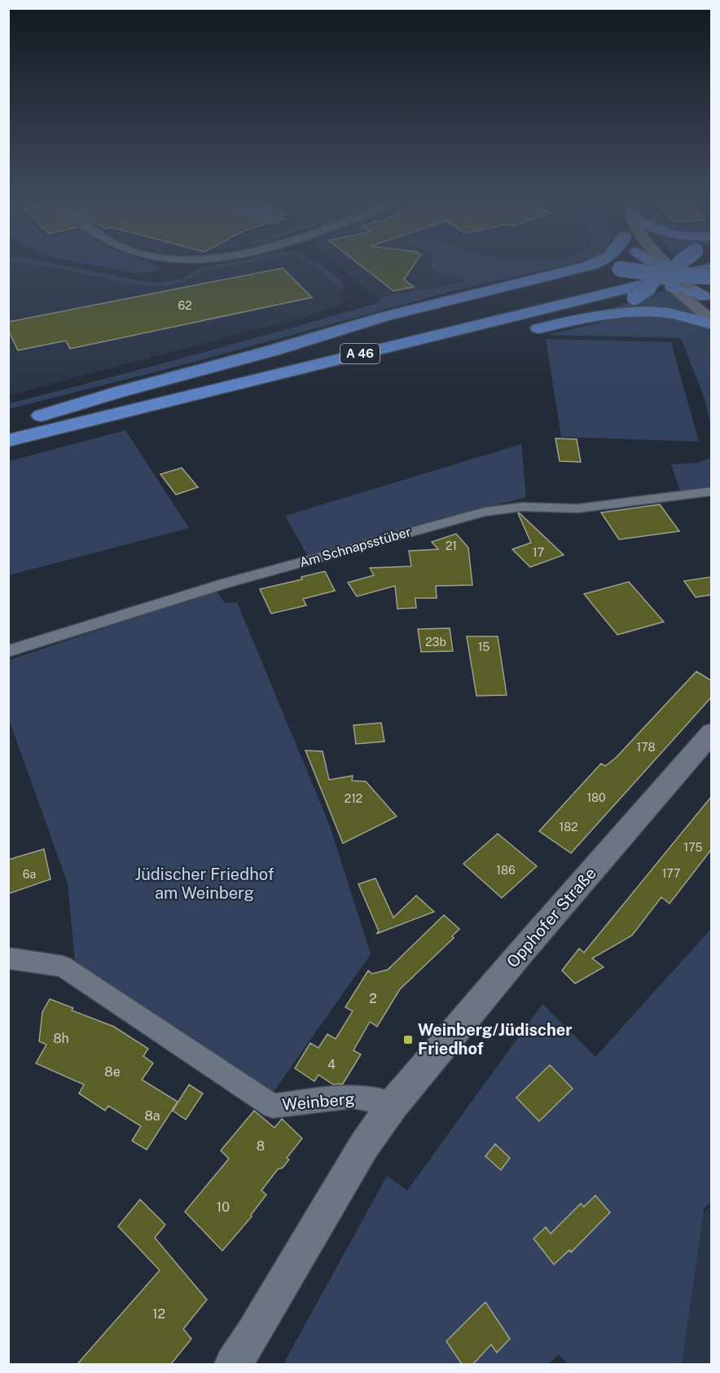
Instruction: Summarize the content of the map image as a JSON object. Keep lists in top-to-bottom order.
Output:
{
  "streets": {
    "highway": ["A 46"],
    "street": ["Am Schnapsstüber", "Opphofer Straße", "Weinberg"]
  },
  "crossings": [
    ["Opphofer Straße", "Weinberg"]
  ],
  "parks": ["Jüdischer Friedhof am Weinberg"],
  "places": {
    "transit": ["Weinberg/Jüdischer Friedhof"]
  },
  "house_numbers": [
    "62",
    "21",
    "17",
    "23b",
    "15",
    "178",
    "180",
    "212",
    "182",
    "175",
    "186",
    "177",
    "6a",
    "2",
    "8h",
    "4",
    "8e",
    "8a",
    "8",
    "10",
    "12"
  ]
}
